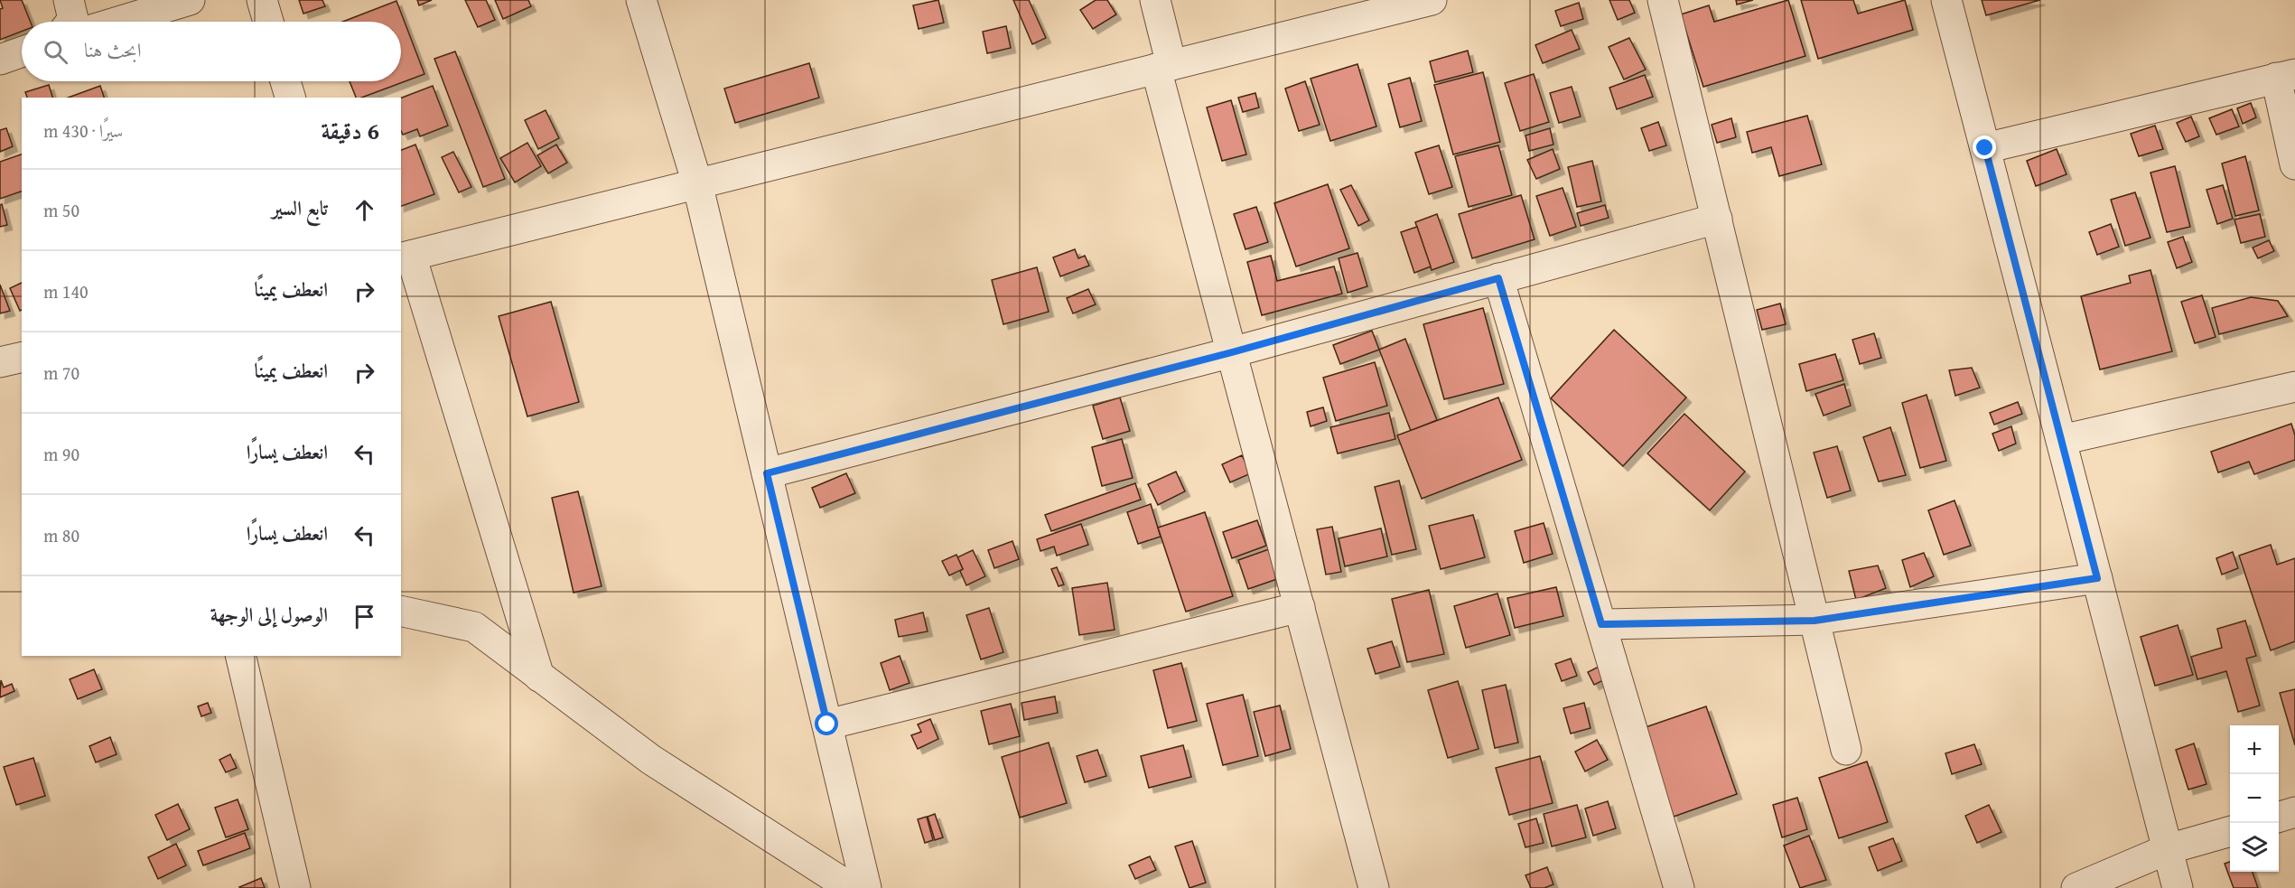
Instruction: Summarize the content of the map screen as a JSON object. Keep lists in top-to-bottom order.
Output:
{
  "page": {
    "search": "ابحث هنا",
    "heading": ["6 دقيقة", "سيرًا · 430 m"],
    "list": [
      ["تابع السير", "50 m"],
      ["انعطف يمينًا", "140 m"],
      ["انعطف يمينًا", "70 m"],
      ["انعطف يسارًا", "90 m"],
      ["انعطف يسارًا", "80 m"],
      "الوصول إلى الوجهة"
    ],
    "map_buttons": ["+", "−"]
  }
}
